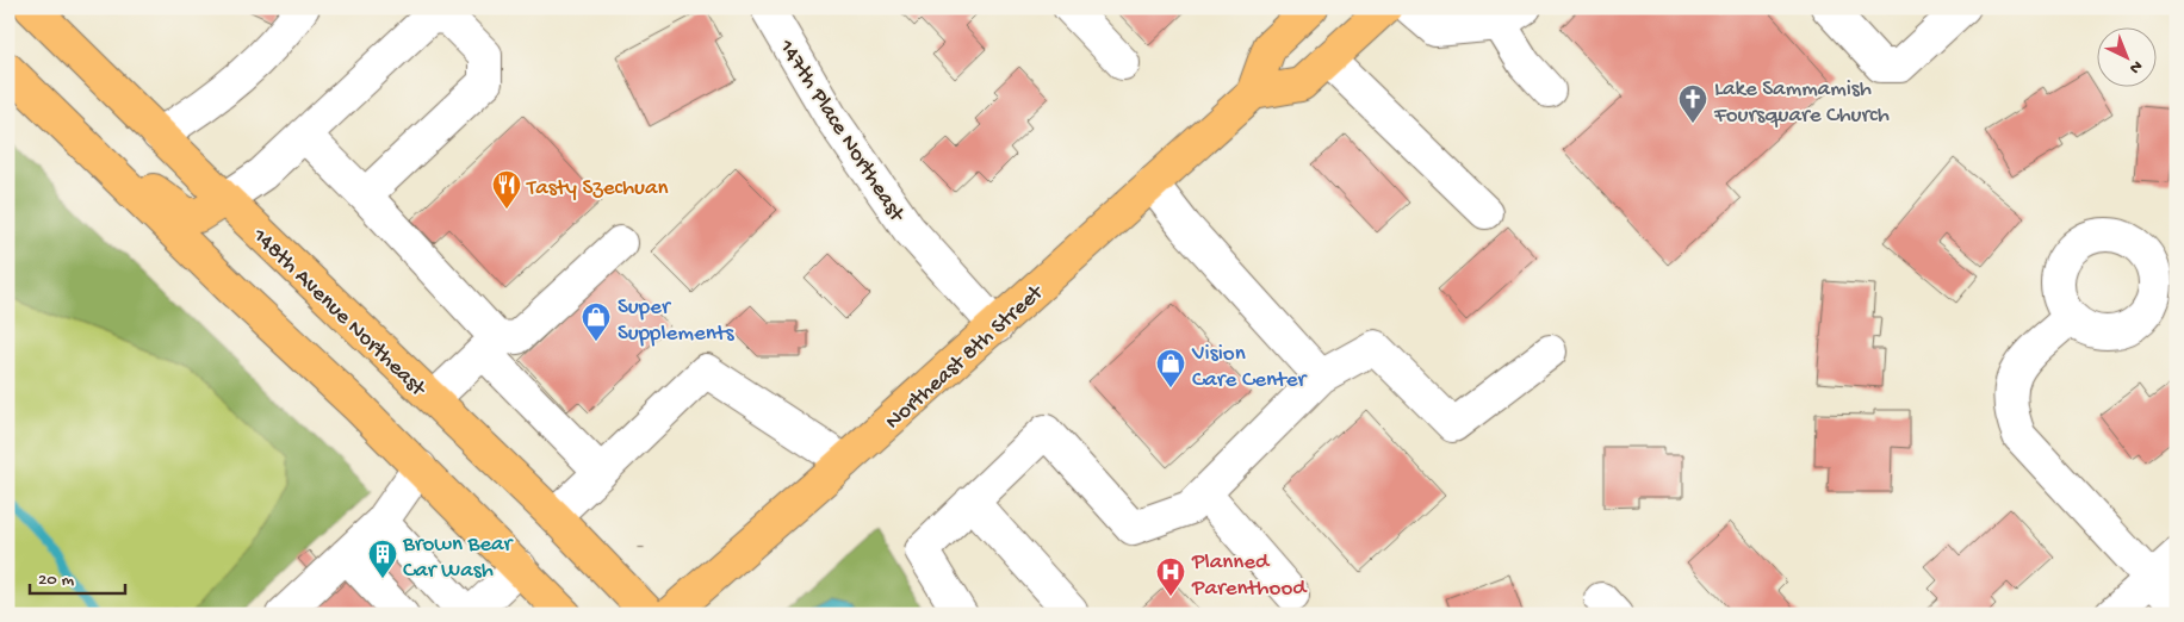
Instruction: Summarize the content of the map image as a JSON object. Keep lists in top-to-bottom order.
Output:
{
  "streets": {
    "main road": ["148th Avenue Northeast", "Northeast 8th Street"],
    "street": ["147th Place Northeast"]
  },
  "crossings": [
    ["147th Place Northeast", "Northeast 8th Street"]
  ],
  "places": {
    "church": ["Lake Sammamish Foursquare Church"],
    "restaurant": ["Tasty Szechuan"],
    "shop": ["Super Supplements", "Vision Care Center"],
    "building": ["Brown Bear Car Wash"],
    "hospital": ["Planned Parenthood"]
  },
  "scale_bar": "20 m",
  "north": "bottom right"
}
